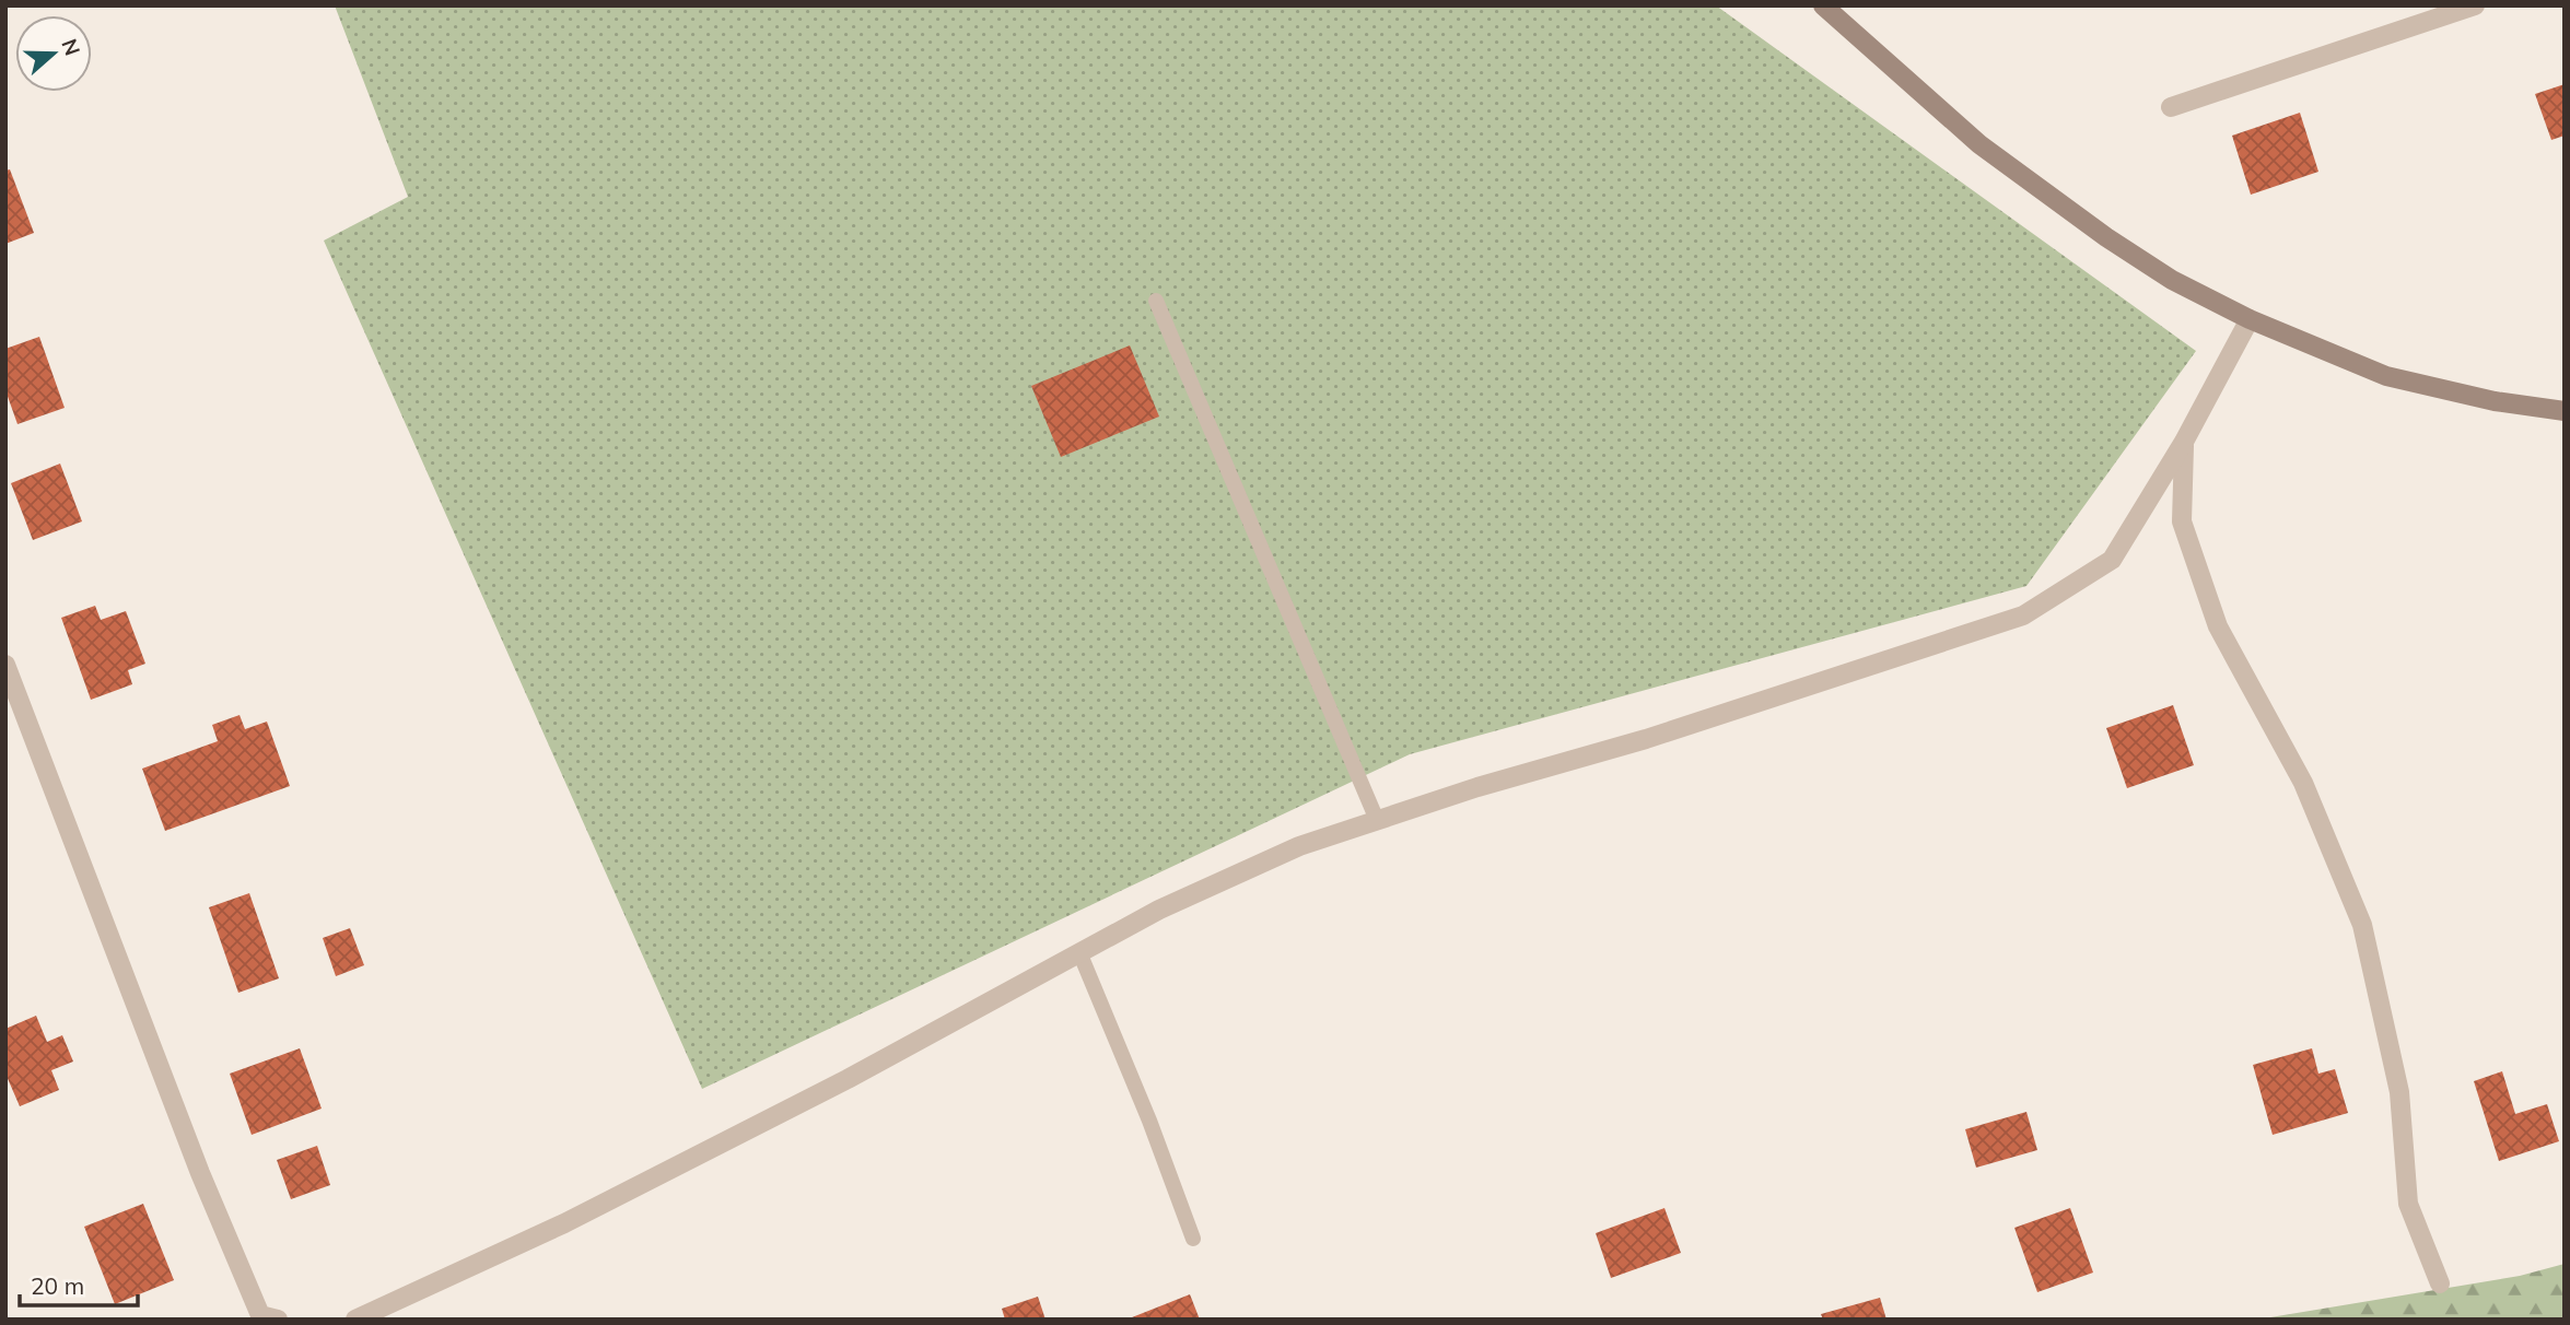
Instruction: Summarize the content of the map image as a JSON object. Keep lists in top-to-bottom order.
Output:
{
  "scale_bar": "20 m",
  "north": "right"
}
